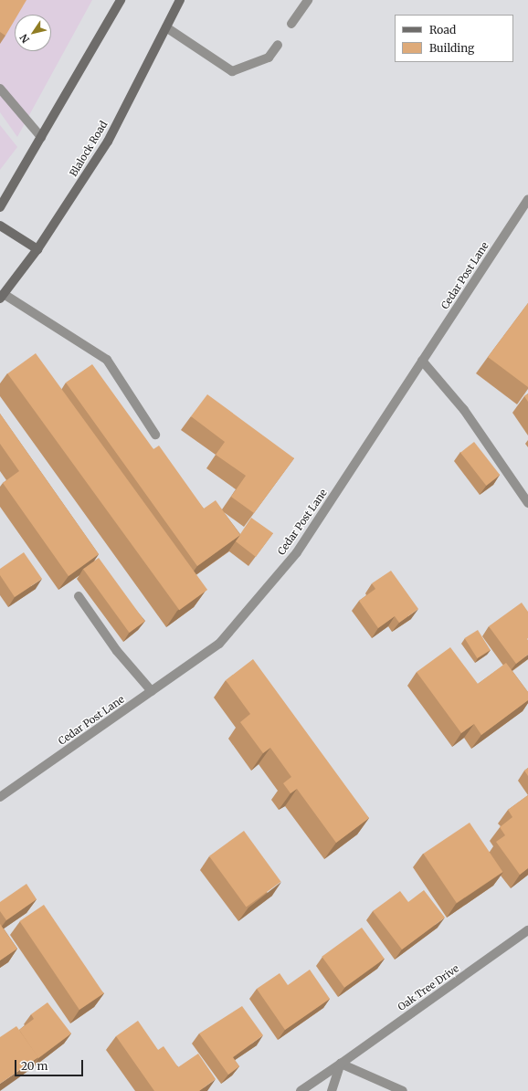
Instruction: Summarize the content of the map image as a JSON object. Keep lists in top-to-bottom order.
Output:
{
  "streets": {
    "main road": ["Blalock Road"],
    "street": ["Cedar Post Lane", "Oak Tree Drive"]
  },
  "legend": ["Road", "Building"],
  "scale_bar": "20 m",
  "north": "bottom left"
}
